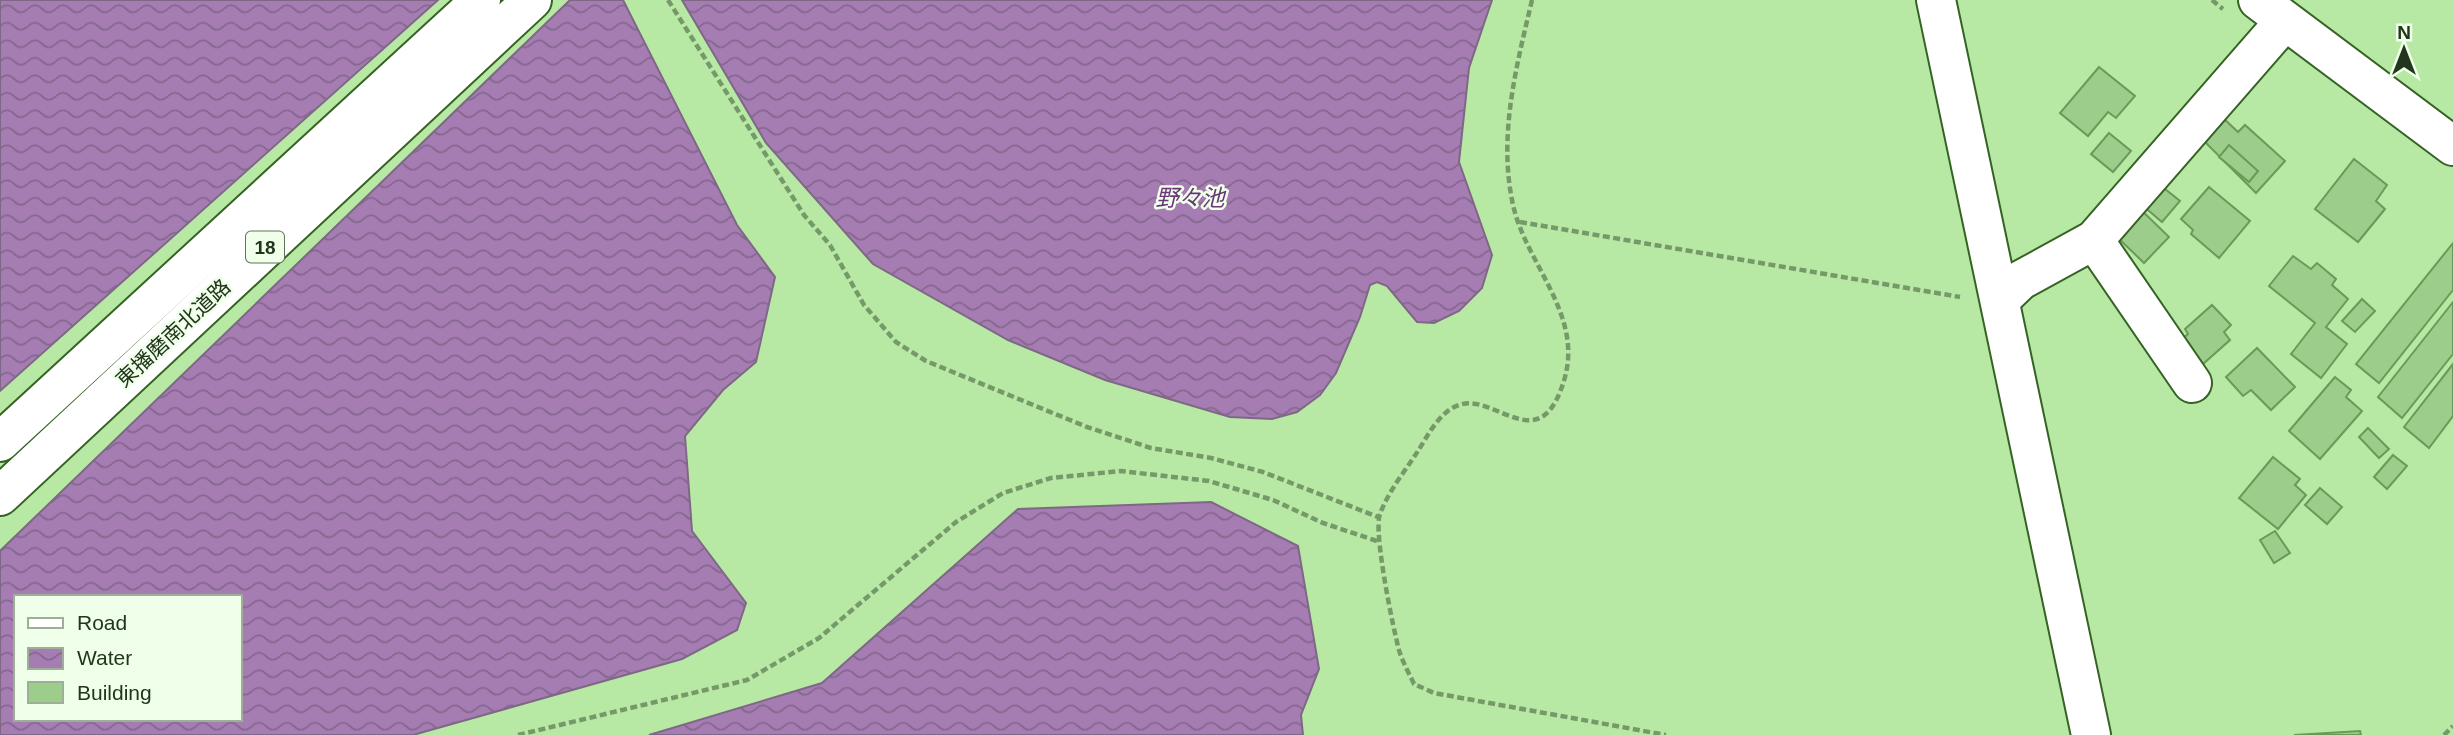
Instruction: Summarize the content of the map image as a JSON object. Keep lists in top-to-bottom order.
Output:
{
  "streets": {
    "main road": ["18", "東播磨南北道路"]
  },
  "water": ["野々池"],
  "legend": ["Road", "Water", "Building"],
  "north": "top"
}
